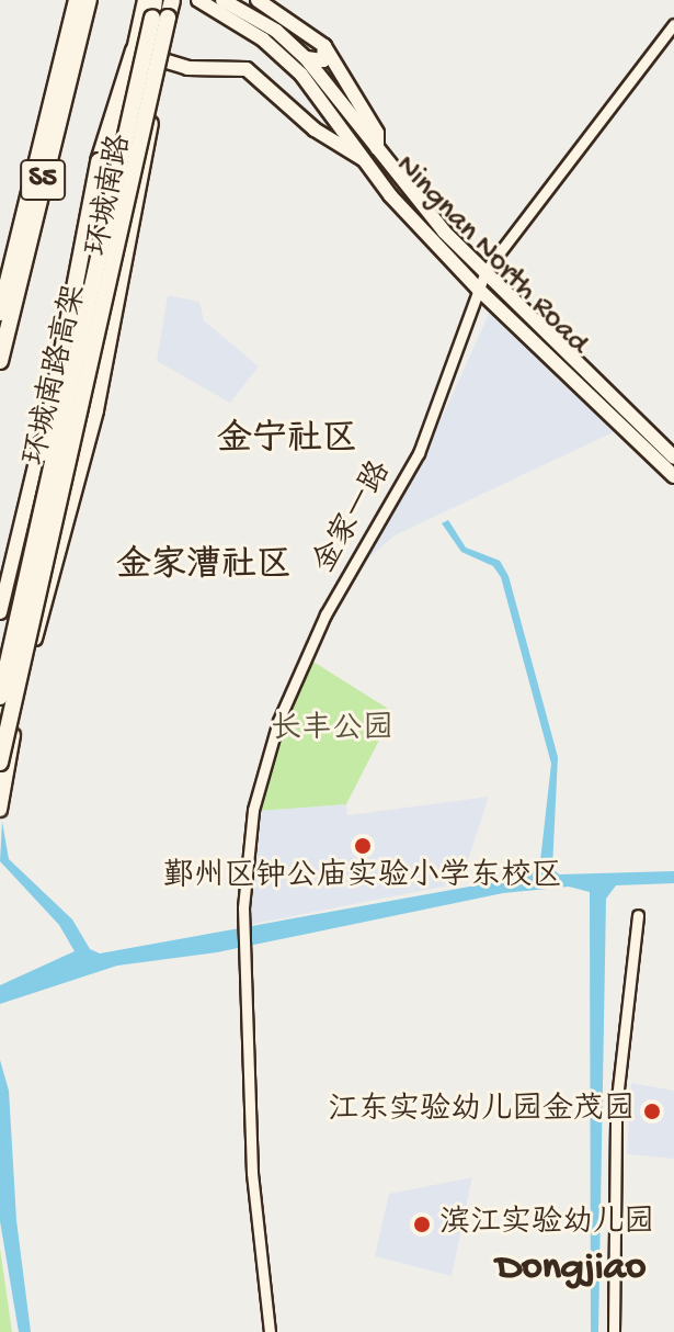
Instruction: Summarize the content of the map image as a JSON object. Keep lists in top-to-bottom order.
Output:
{
  "streets": {
    "highway": ["S5", "环城南路高架"],
    "main road": ["环城南路", "Ningnan North Road"],
    "street": ["金家一路"]
  },
  "crossings": [
    ["Ningnan North Road", "金家一路"]
  ],
  "districts": ["金宁社区", "金家漕社区", "Dongjiao"],
  "parks": ["长丰公园"],
  "places": ["鄞州区钟公庙实验小学东校区", "江东实验幼儿园金茂园", "滨江实验幼儿园"]
}
